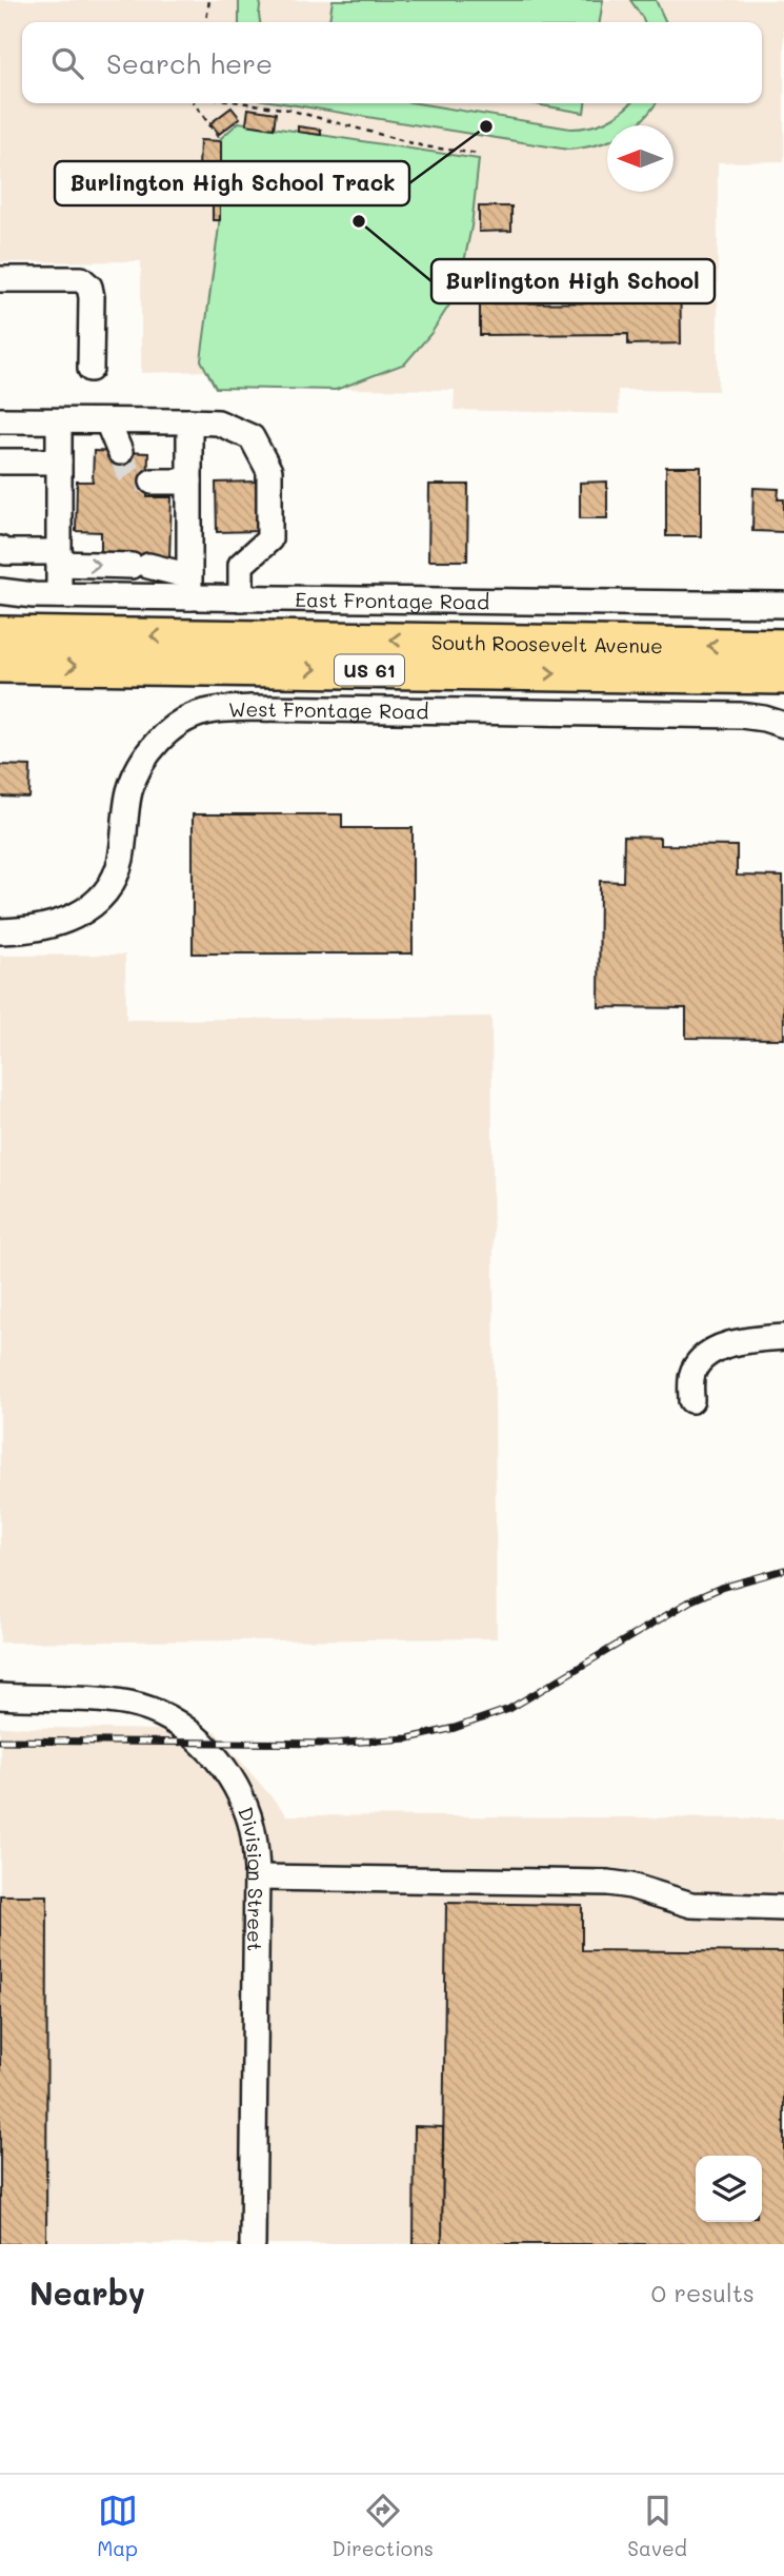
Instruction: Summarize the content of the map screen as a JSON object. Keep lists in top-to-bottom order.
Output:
{
  "streets": {
    "highway": ["South Roosevelt Avenue", "US 61"],
    "street": ["East Frontage Road", "West Frontage Road", "Division Street"]
  },
  "places": ["Burlington High School Track", "Burlington High School"],
  "north": "left",
  "page": {
    "search": "Search here",
    "heading": ["Nearby", "0 results"],
    "nav": ["Map", "Directions", "Saved"]
  }
}
